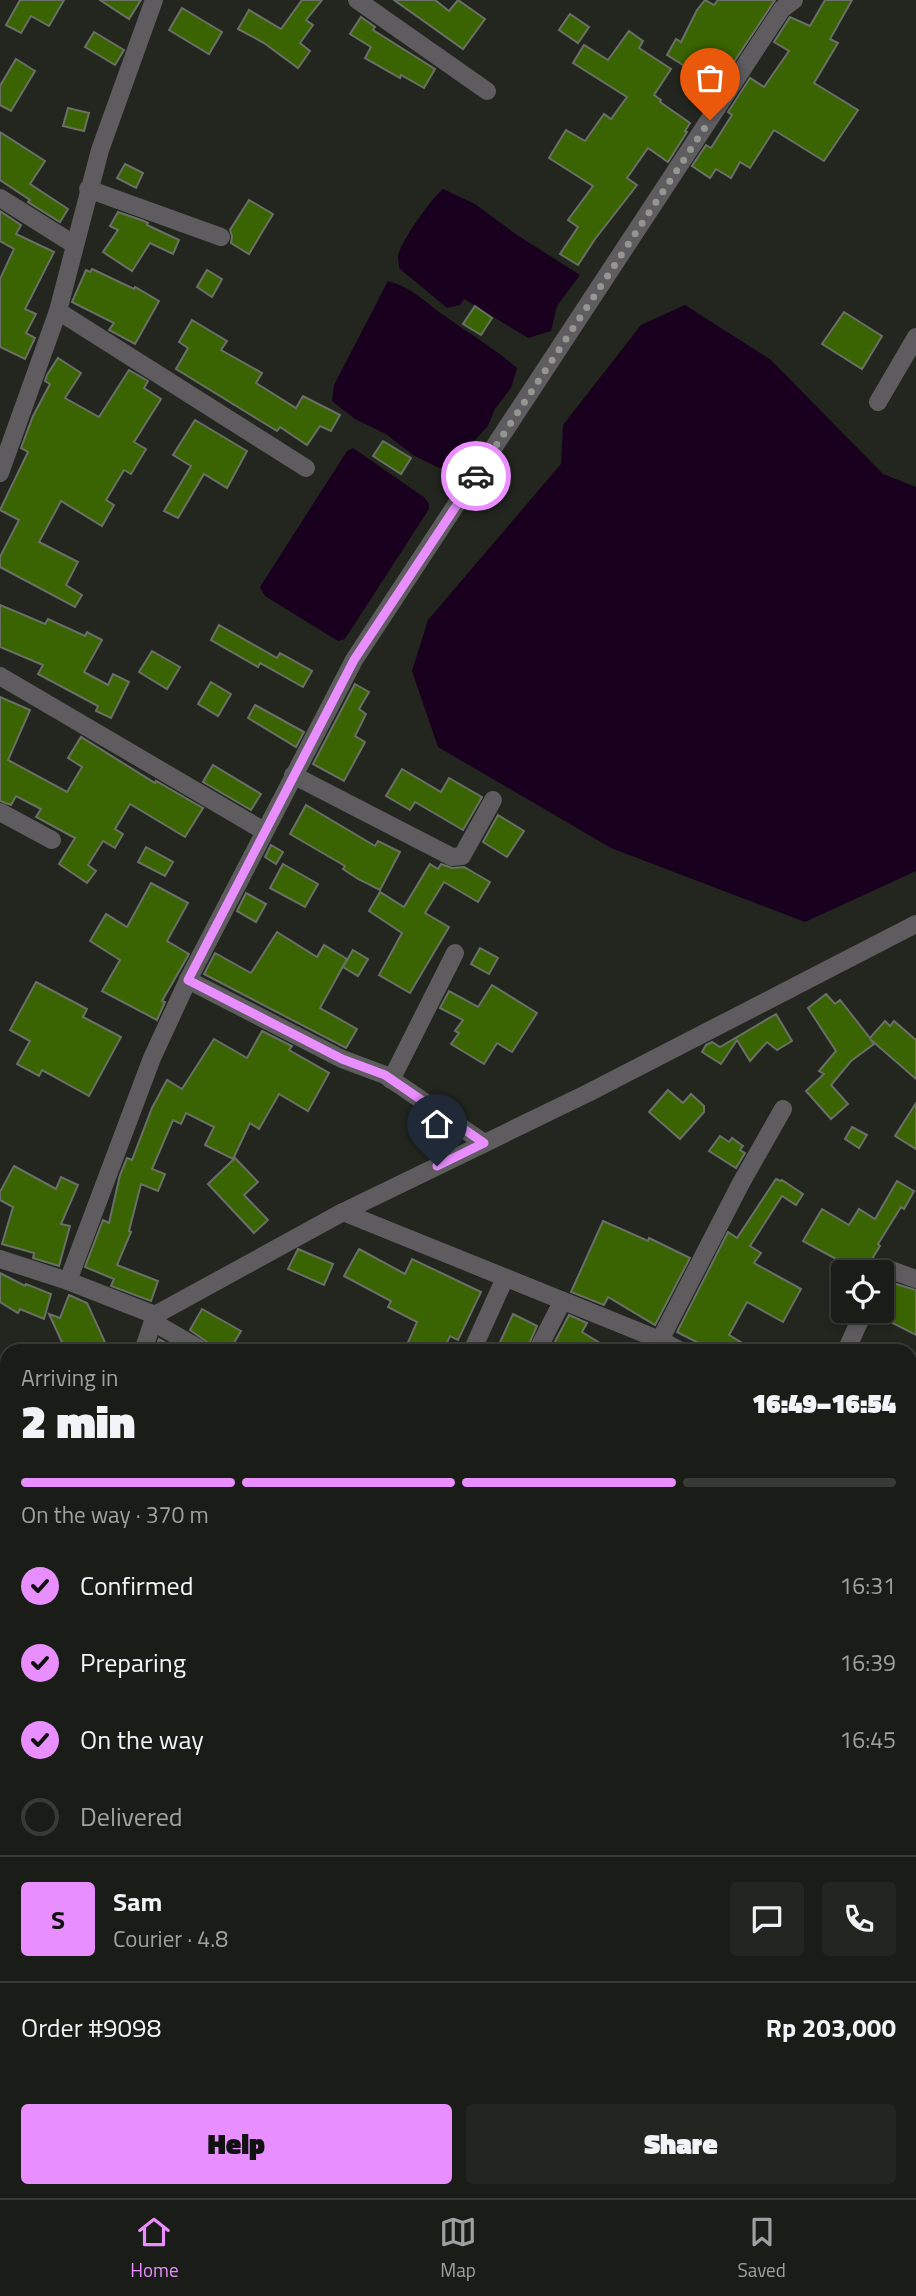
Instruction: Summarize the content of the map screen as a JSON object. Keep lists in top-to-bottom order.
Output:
{
  "page": {
    "heading": ["2 min", "Arriving in", "16:49–16:54"],
    "panel": [
      "Sam",
      "Courier · 4.8",
      "Order #9098",
      "Rp 203,000"
    ],
    "bar": "On the way · 370 m",
    "list": [
      ["Confirmed", "16:31"],
      ["Preparing", "16:39"],
      ["On the way", "16:45"],
      "Delivered"
    ],
    "round": "S",
    "buttons": ["Help", "Share"],
    "tabs": ["Home", "Map", "Saved"]
  }
}
